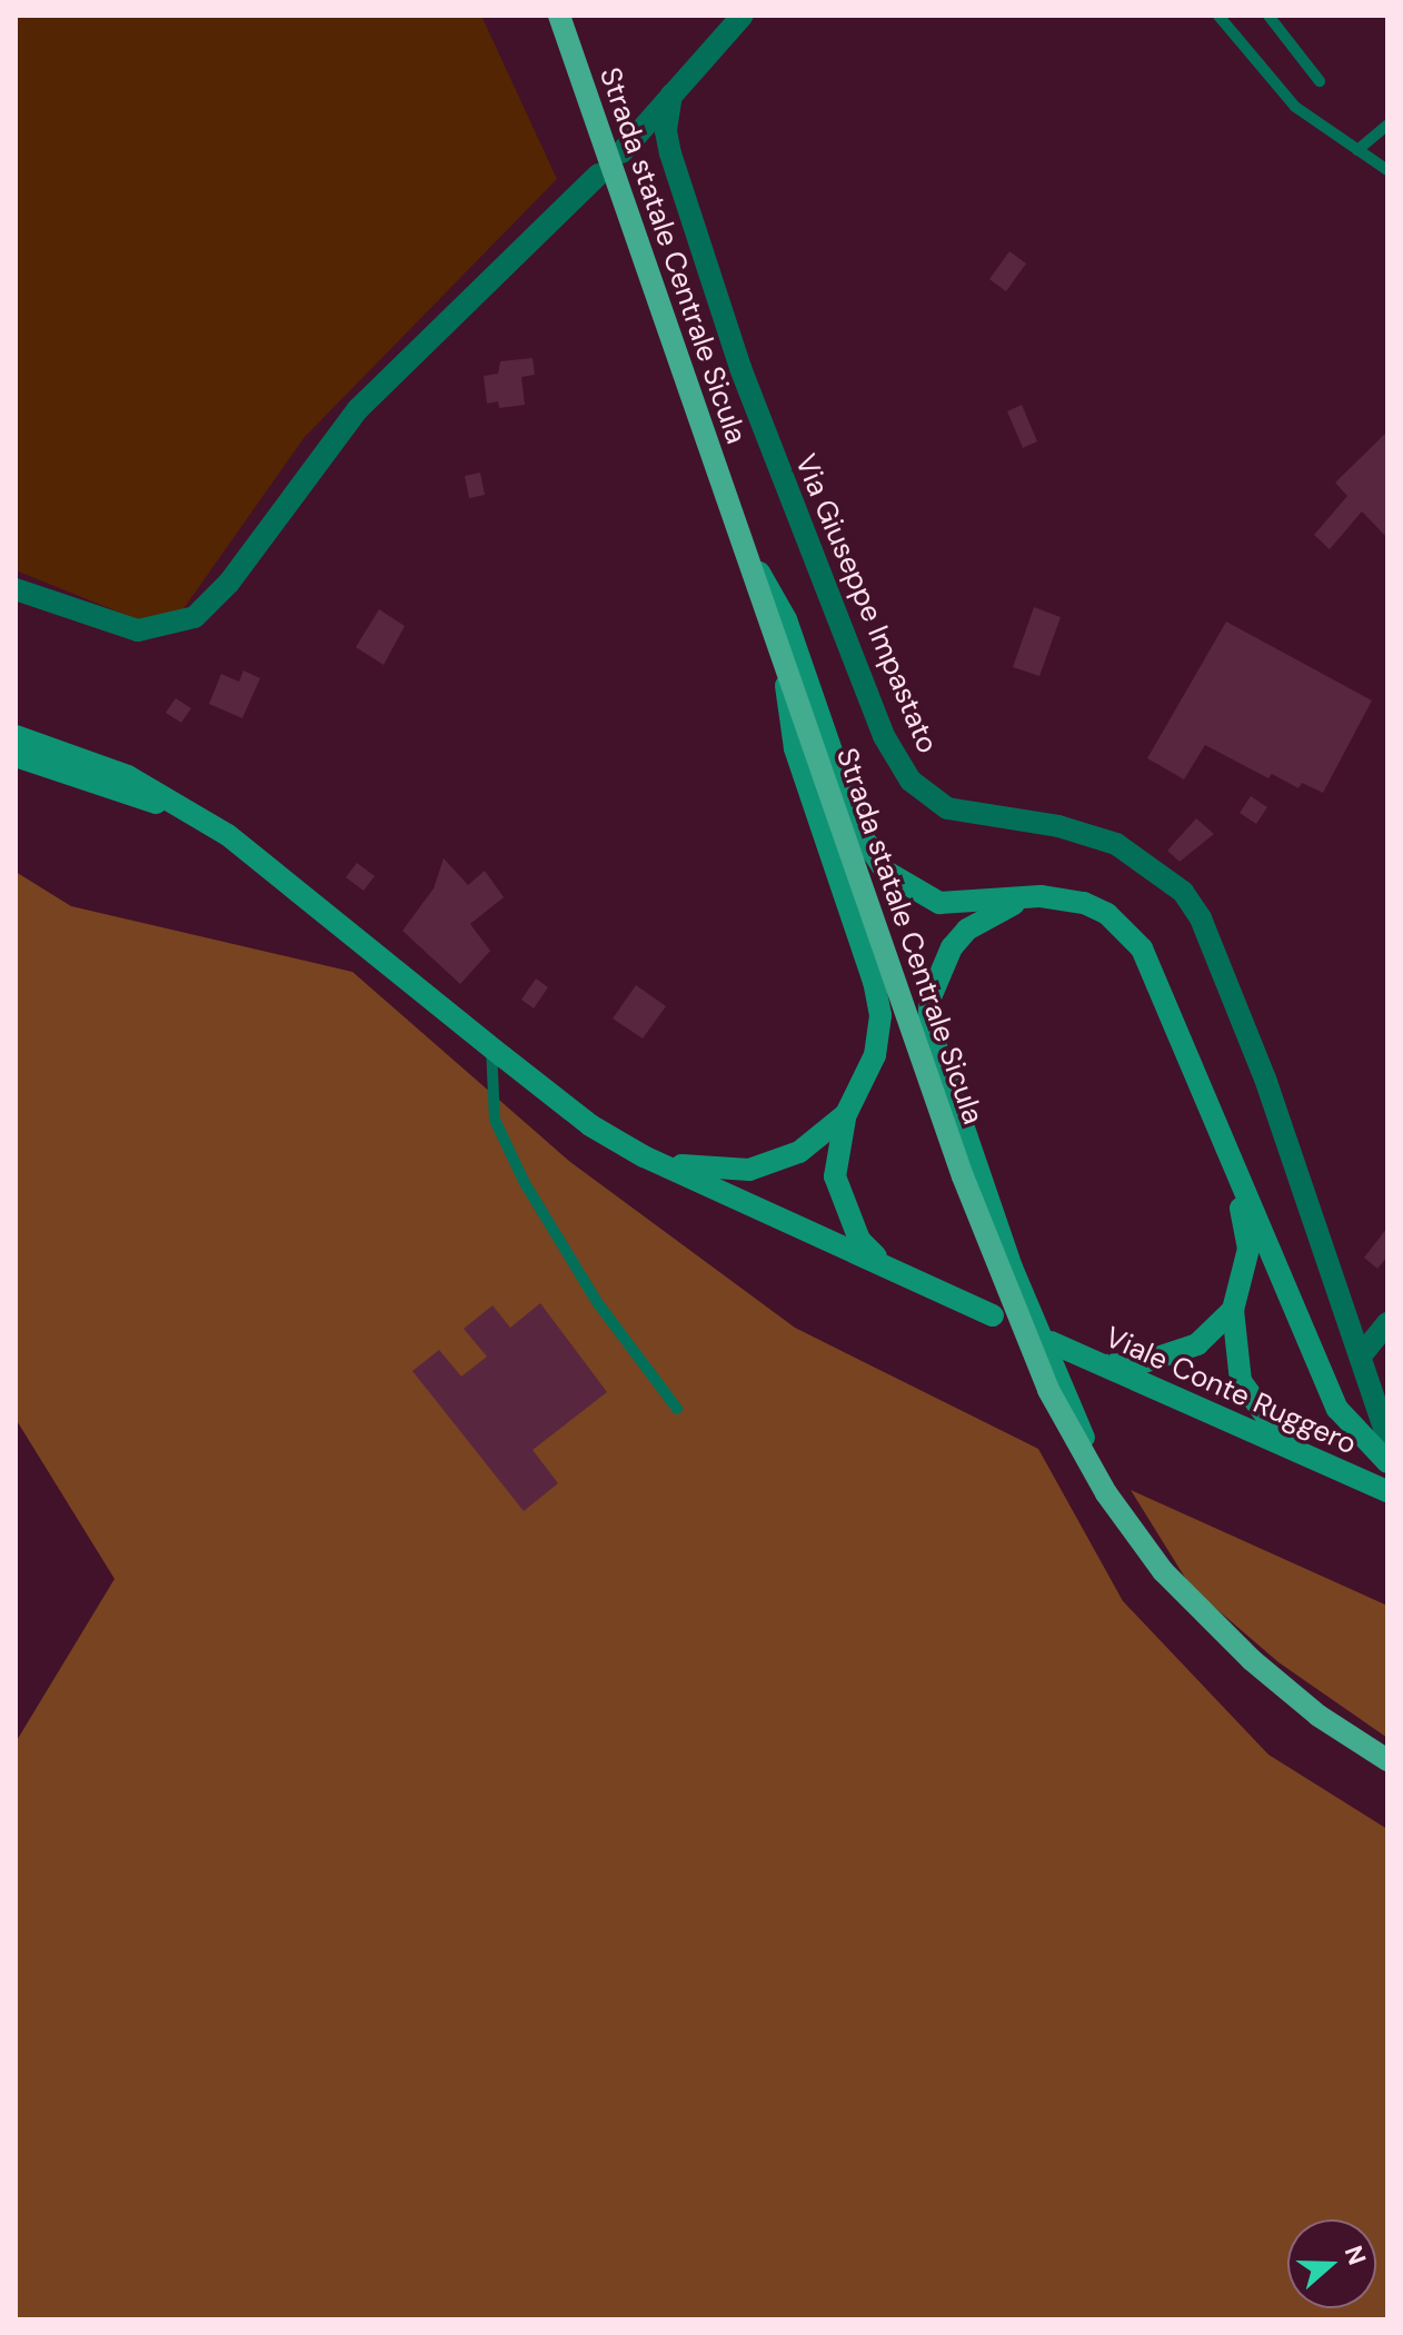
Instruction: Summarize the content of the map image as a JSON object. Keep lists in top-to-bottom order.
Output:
{
  "streets": {
    "main road": ["Strada statale Centrale Sicula", "Viale Conte Ruggero"],
    "street": ["Via Giuseppe Impastato"]
  },
  "north": "right"
}
